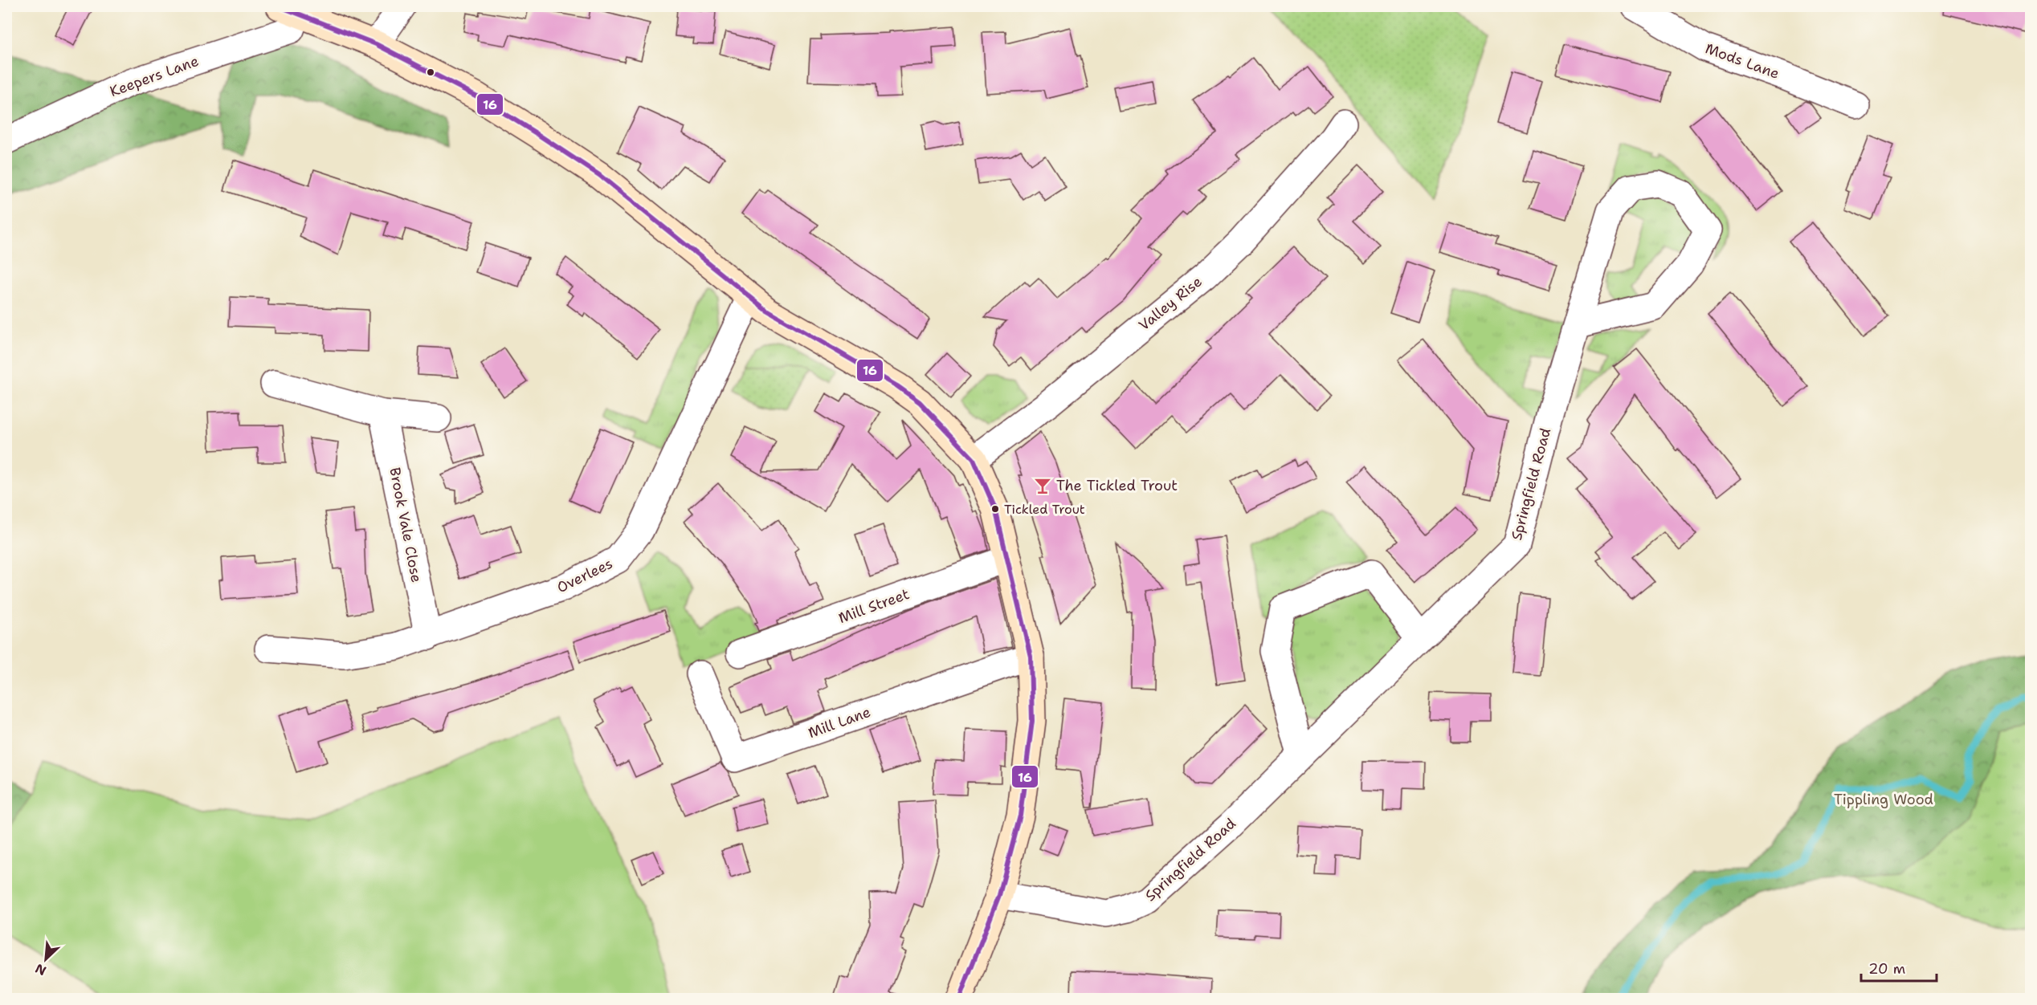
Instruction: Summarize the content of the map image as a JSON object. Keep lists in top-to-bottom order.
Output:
{
  "streets": {
    "street": [
      "Mods Lane",
      "Keepers Lane",
      "Valley Rise",
      "Springfield Road",
      "Brook Vale Close",
      "Overlees",
      "Mill Street",
      "Mill Lane"
    ]
  },
  "crossings": [
    ["Brook Vale Close", "Overlees"]
  ],
  "parks": ["Tippling Wood"],
  "places": {
    "bar": ["The Tickled Trout"],
    "other": ["Tickled Trout"]
  },
  "lines": ["transit line 16"],
  "scale_bar": "20 m",
  "north": "bottom left"
}
